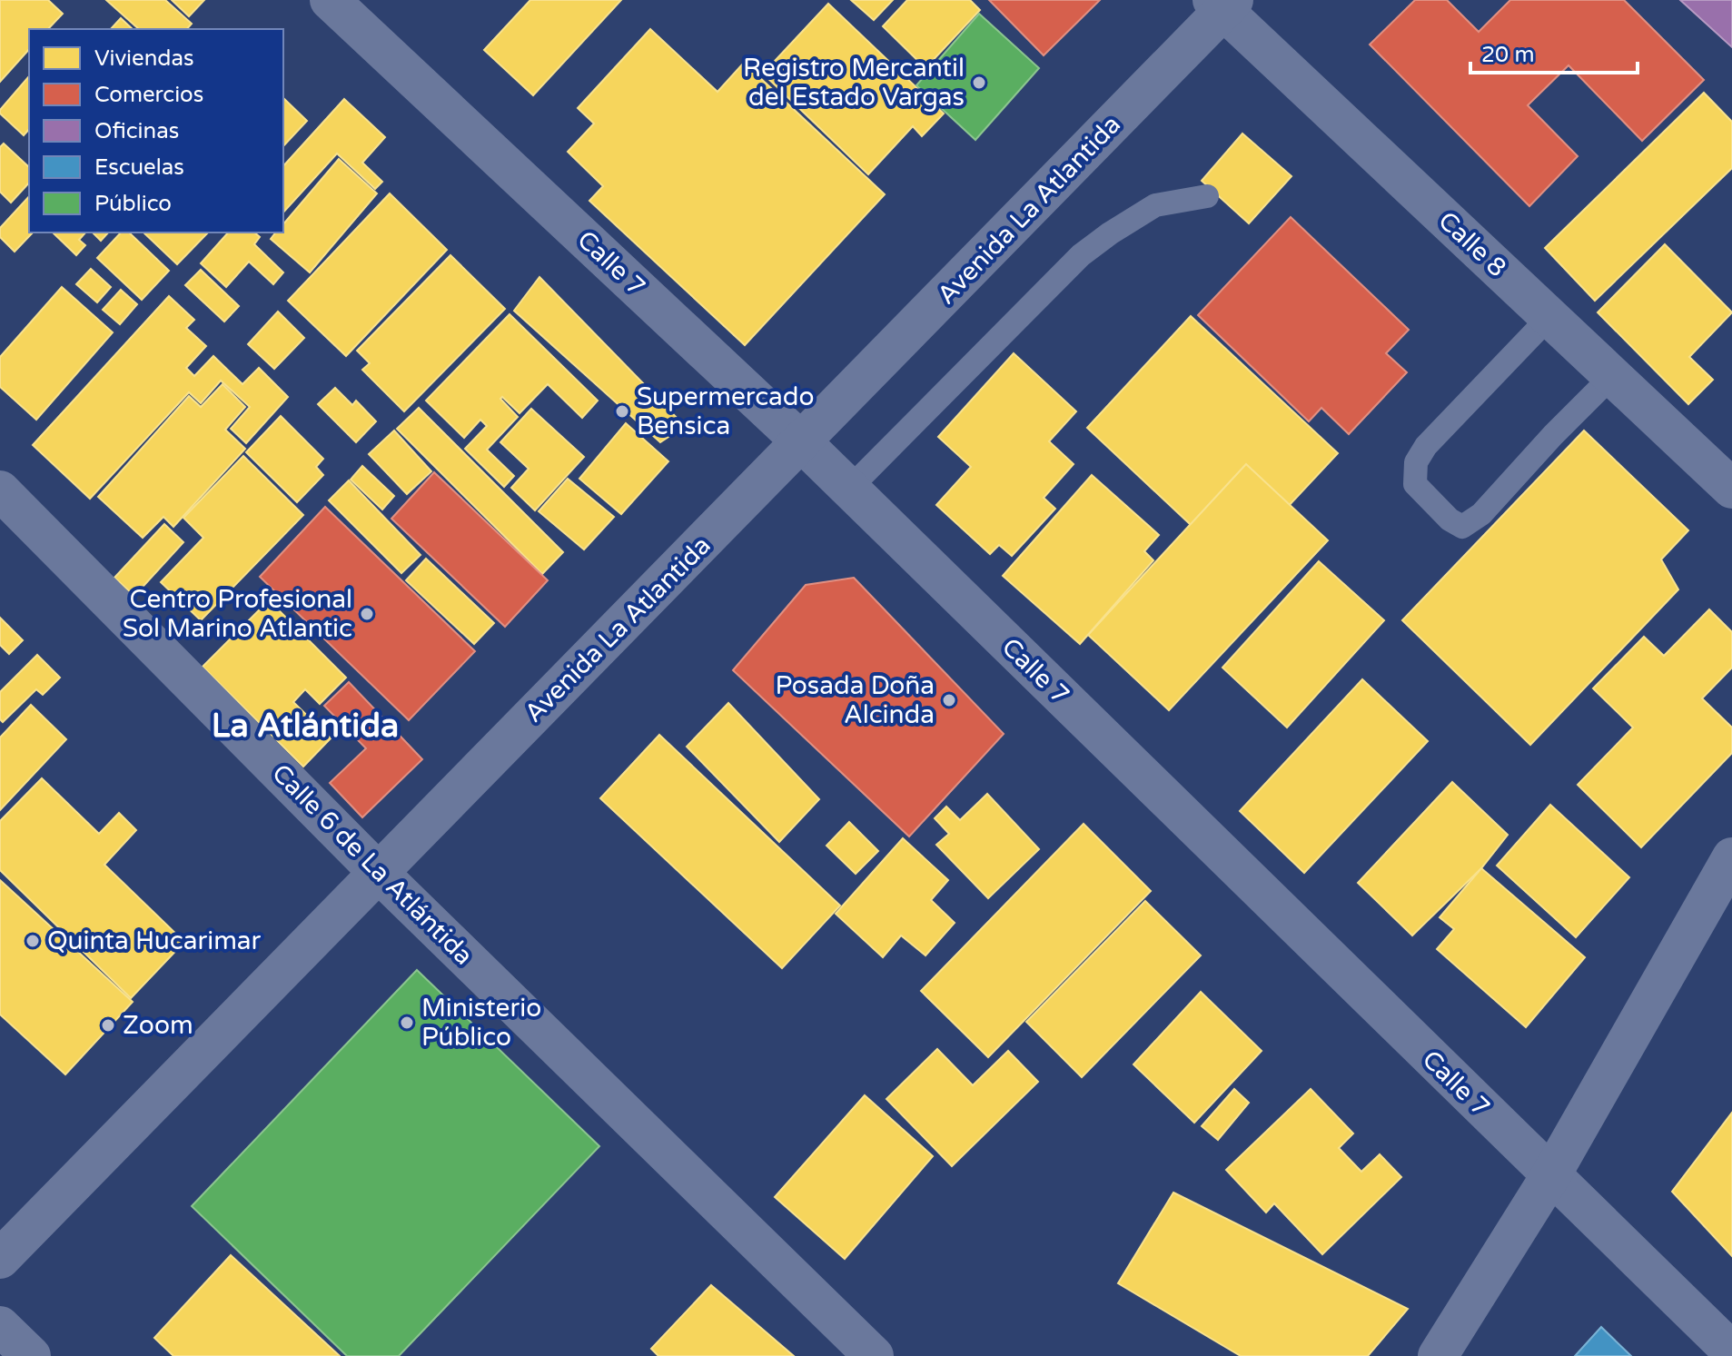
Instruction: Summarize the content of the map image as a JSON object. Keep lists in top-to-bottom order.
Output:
{
  "streets": {
    "street": [
      "Avenida La Atlantida",
      "Calle 8",
      "Calle 7",
      "Calle 6 de La Atlántida"
    ]
  },
  "crossings": [
    ["Avenida La Atlantida", "Calle 8"],
    ["Avenida La Atlantida", "Calle 7"],
    ["Avenida La Atlantida", "Calle 6 de La Atlántida"]
  ],
  "districts": ["La Atlántida"],
  "places": [
    "Registro Mercantil del Estado Vargas",
    "Supermercado Bensica",
    "Centro Profesional Sol Marino Atlantic",
    "Posada Doña Alcinda",
    "Quinta Hucarimar",
    "Ministerio Público",
    "Zoom"
  ],
  "legend": [
    "Viviendas",
    "Comercios",
    "Oficinas",
    "Escuelas",
    "Público"
  ],
  "scale_bar": "20 m"
}
